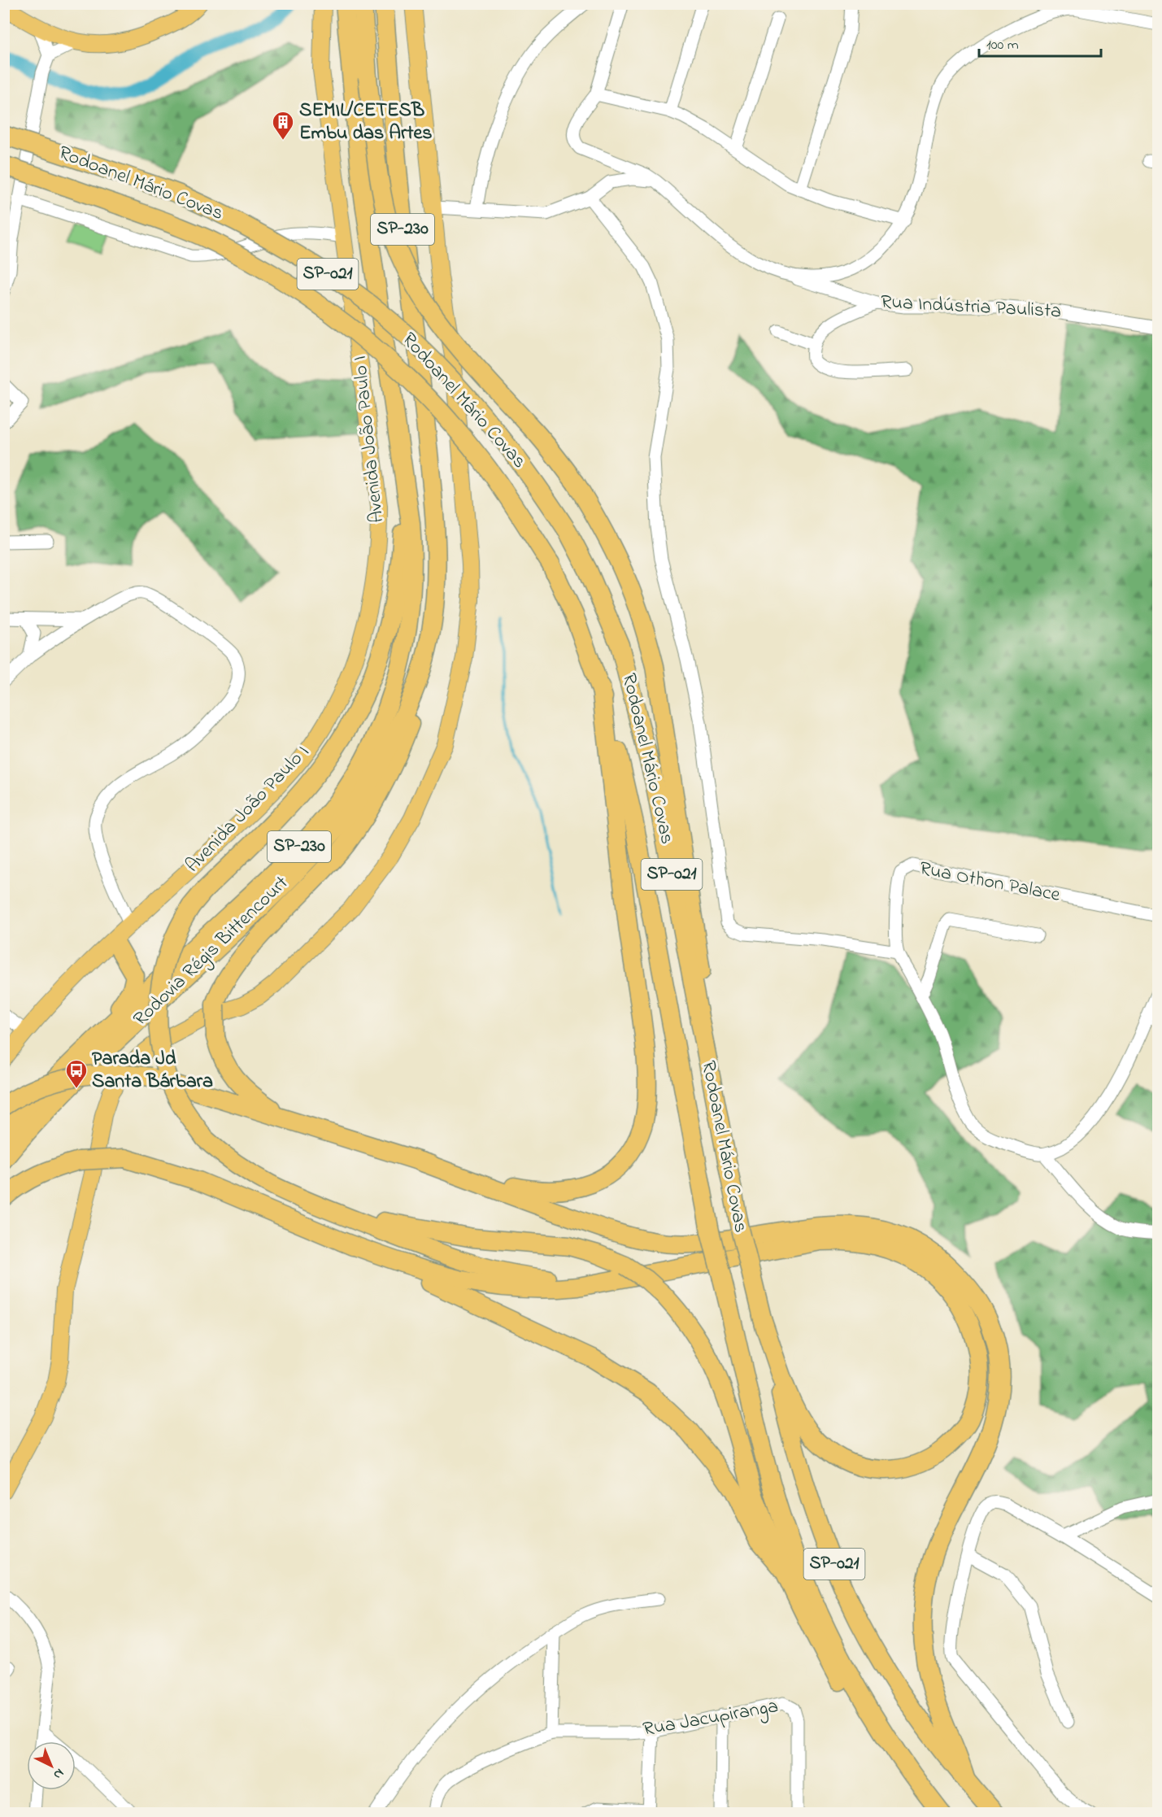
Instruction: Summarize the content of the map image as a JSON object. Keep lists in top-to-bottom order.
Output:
{
  "streets": {
    "highway": [
      "Rodoanel Mário Covas",
      "SP-230",
      "SP-021",
      "Rodovia Régis Bittencourt"
    ],
    "main road": ["Avenida João Paulo I"],
    "street": ["Rua Indústria Paulista", "Rua Othon Palace", "Rua Jacupiranga"]
  },
  "places": {
    "building": ["SEMIL/CETESB Embu das Artes"],
    "bus stop": ["Parada Jd Santa Bárbara"]
  },
  "scale_bar": "100 m",
  "north": "bottom right"
}
